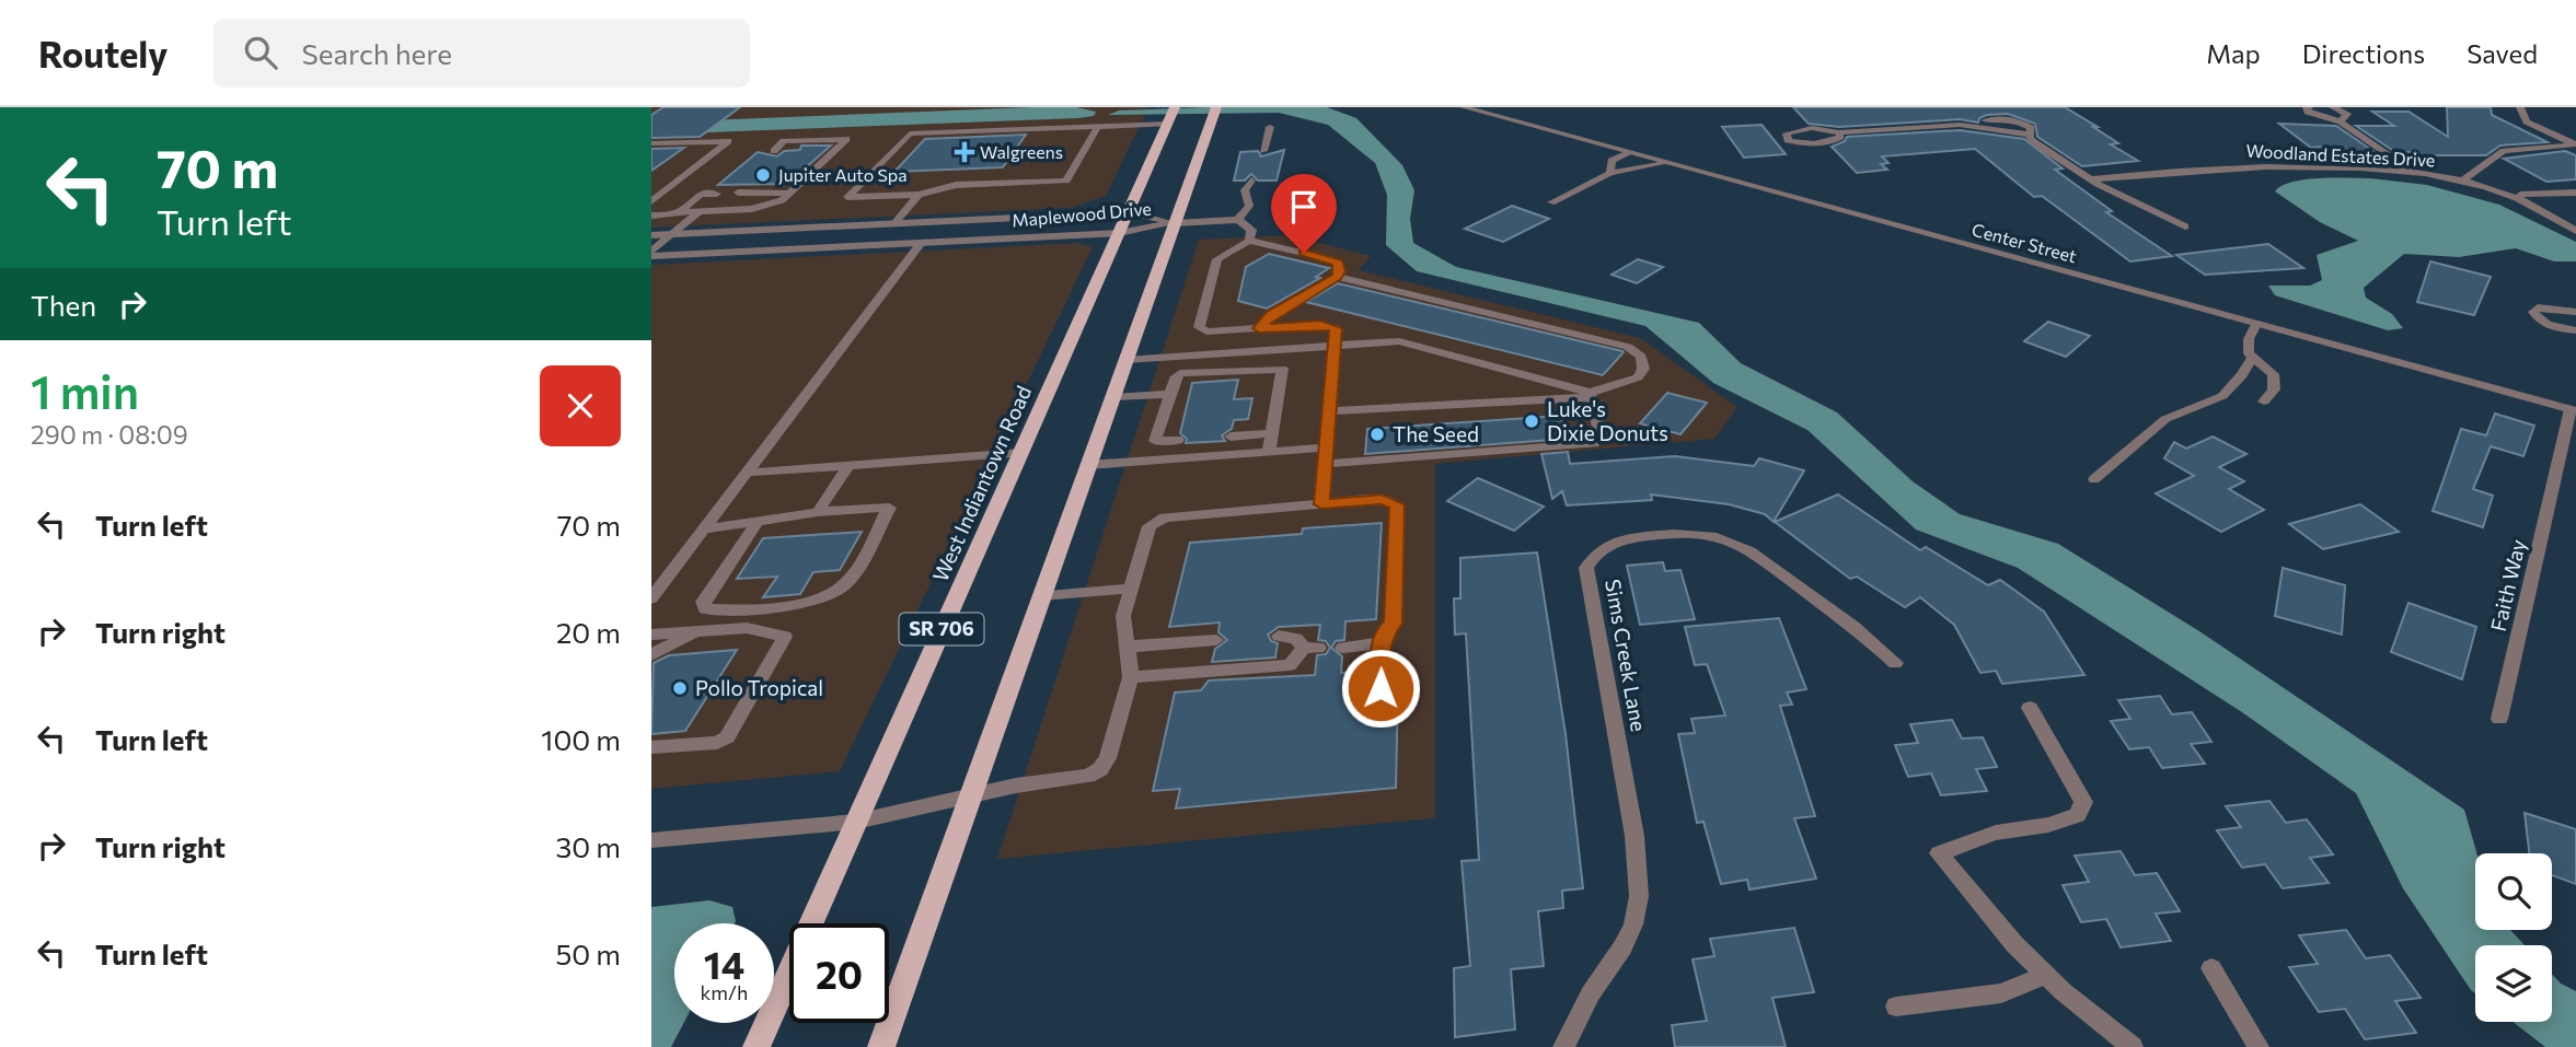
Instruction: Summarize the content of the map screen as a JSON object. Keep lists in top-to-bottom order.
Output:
{
  "streets": {
    "main road": ["West Indiantown Road", "SR 706"],
    "street": [
      "Woodland Estates Drive",
      "Maplewood Drive",
      "Center Street",
      "Faith Way",
      "Sims Creek Lane"
    ]
  },
  "crossings": [
    ["Maplewood Drive", "West Indiantown Road"],
    ["Center Street", "Faith Way"]
  ],
  "places": {
    "health": ["Walgreens"],
    "other": [
      "Jupiter Auto Spa",
      "Luke's Dixie Donuts",
      "The Seed",
      "Pollo Tropical"
    ]
  },
  "page": {
    "header": "Routely",
    "search": "Search here",
    "nav": ["Map", "Directions", "Saved"],
    "turn": ["70 m", "Turn left"],
    "then": "Then",
    "heading": ["1 min", "290 m · 08:09"],
    "list": [
      {
        "name": "Turn left",
        "value": "70 m"
      },
      {
        "name": "Turn right",
        "value": "20 m"
      },
      {
        "name": "Turn left",
        "value": "100 m"
      },
      {
        "name": "Turn right",
        "value": "30 m"
      },
      {
        "name": "Turn left",
        "value": "50 m"
      }
    ],
    "speed": "14 km/h",
    "limit": "20"
  }
}
